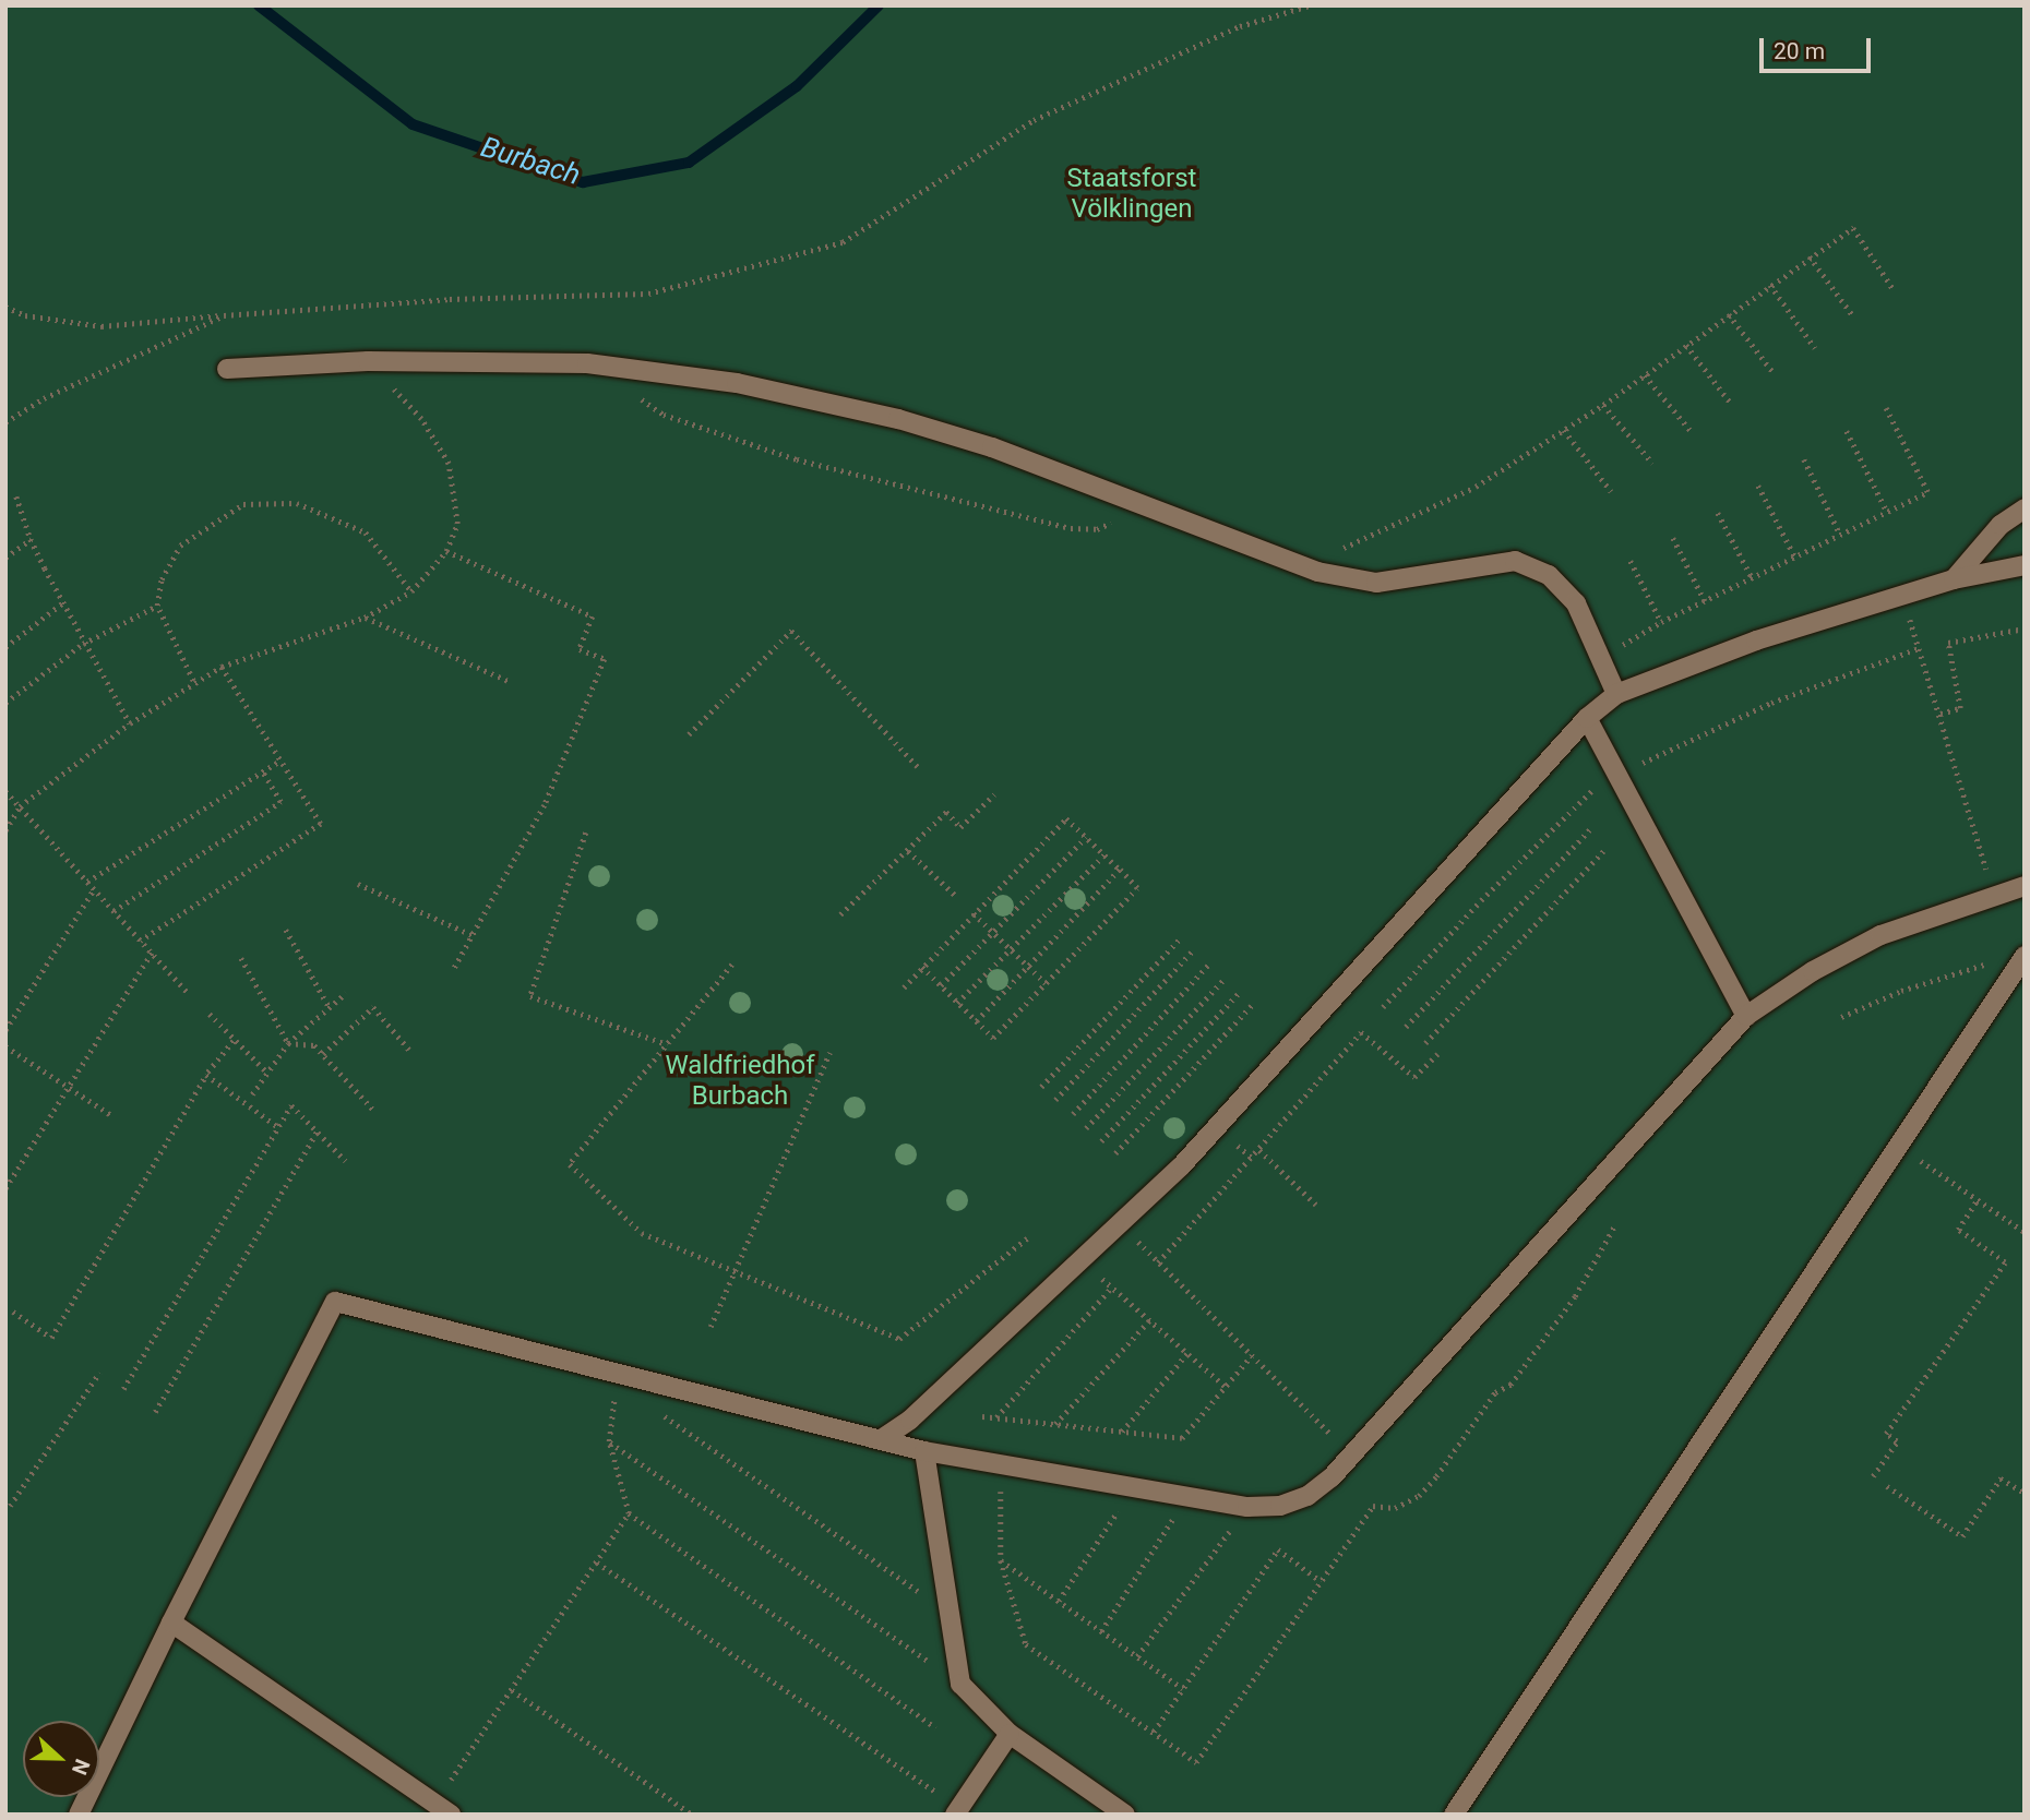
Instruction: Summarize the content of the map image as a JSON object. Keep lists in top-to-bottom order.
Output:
{
  "water": ["Burbach"],
  "parks": ["Staatsforst Völklingen", "Waldfriedhof Burbach"],
  "scale_bar": "20 m",
  "north": "right"
}
